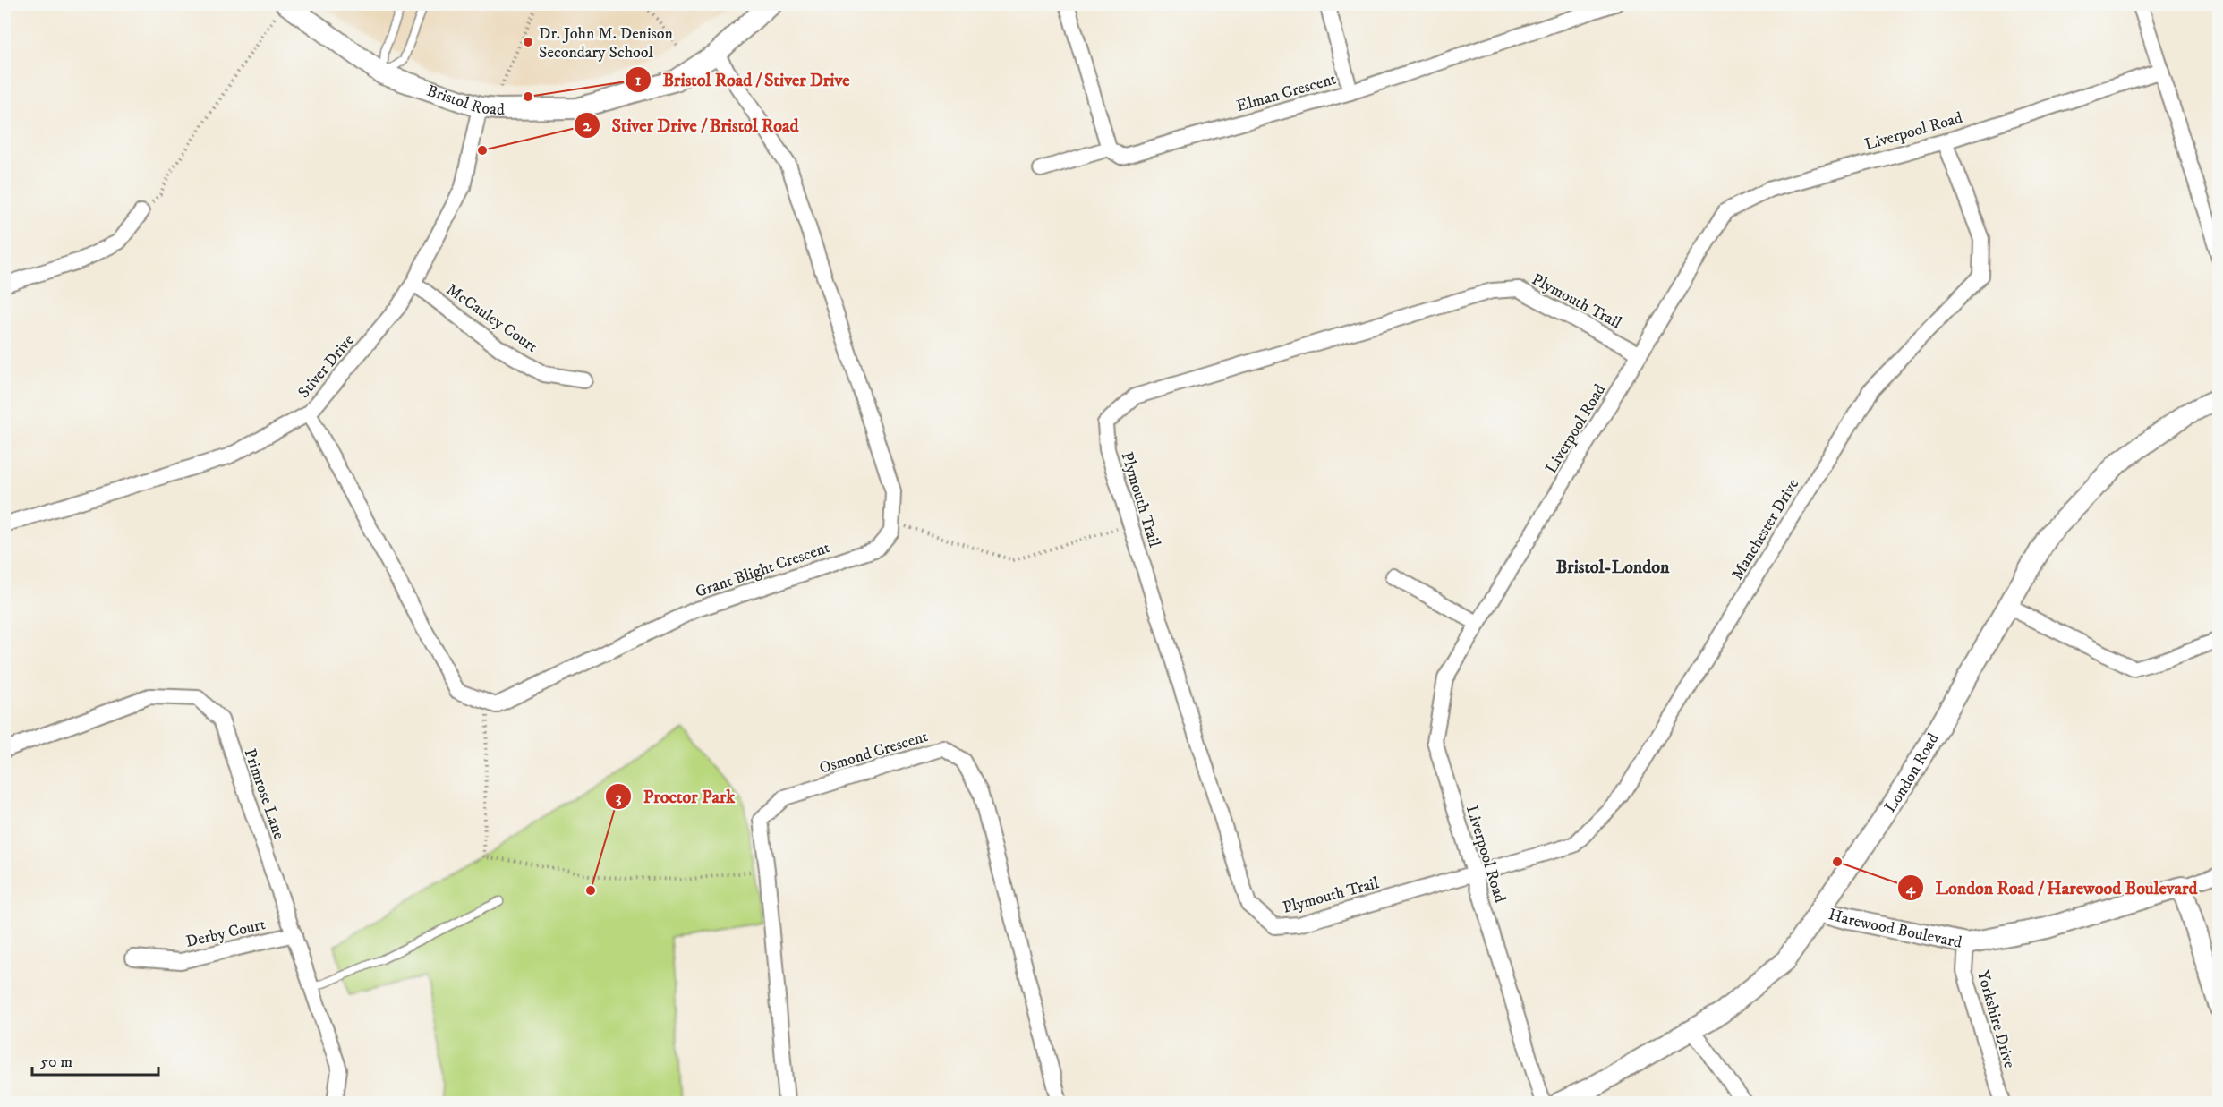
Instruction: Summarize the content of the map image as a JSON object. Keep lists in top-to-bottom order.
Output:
{
  "streets": {
    "street": [
      "Elman Crescent",
      "Bristol Road",
      "Liverpool Road",
      "Plymouth Trail",
      "McCauley Court",
      "Stiver Drive",
      "Manchester Drive",
      "Grant Blight Crescent",
      "Osmond Crescent",
      "London Road",
      "Primrose Lane",
      "Harewood Boulevard",
      "Derby Court",
      "Yorkshire Drive"
    ]
  },
  "crossings": [
    ["Bristol Road", "Stiver Drive"],
    ["Bristol Road", "Grant Blight Crescent"],
    ["Liverpool Road", "Plymouth Trail"],
    ["Liverpool Road", "Manchester Drive"],
    ["Plymouth Trail", "Manchester Drive"],
    ["McCauley Court", "Stiver Drive"],
    ["Stiver Drive", "Grant Blight Crescent"],
    ["London Road", "Harewood Boulevard"],
    ["Primrose Lane", "Derby Court"],
    ["Harewood Boulevard", "Yorkshire Drive"]
  ],
  "districts": ["Bristol-London"],
  "places": [
    "Dr. John M. Denison Secondary School",
    "Bristol Road / Stiver Drive",
    "Stiver Drive / Bristol Road",
    "London Road / Harewood Boulevard",
    "Proctor Park"
  ],
  "scale_bar": "50 m"
}
